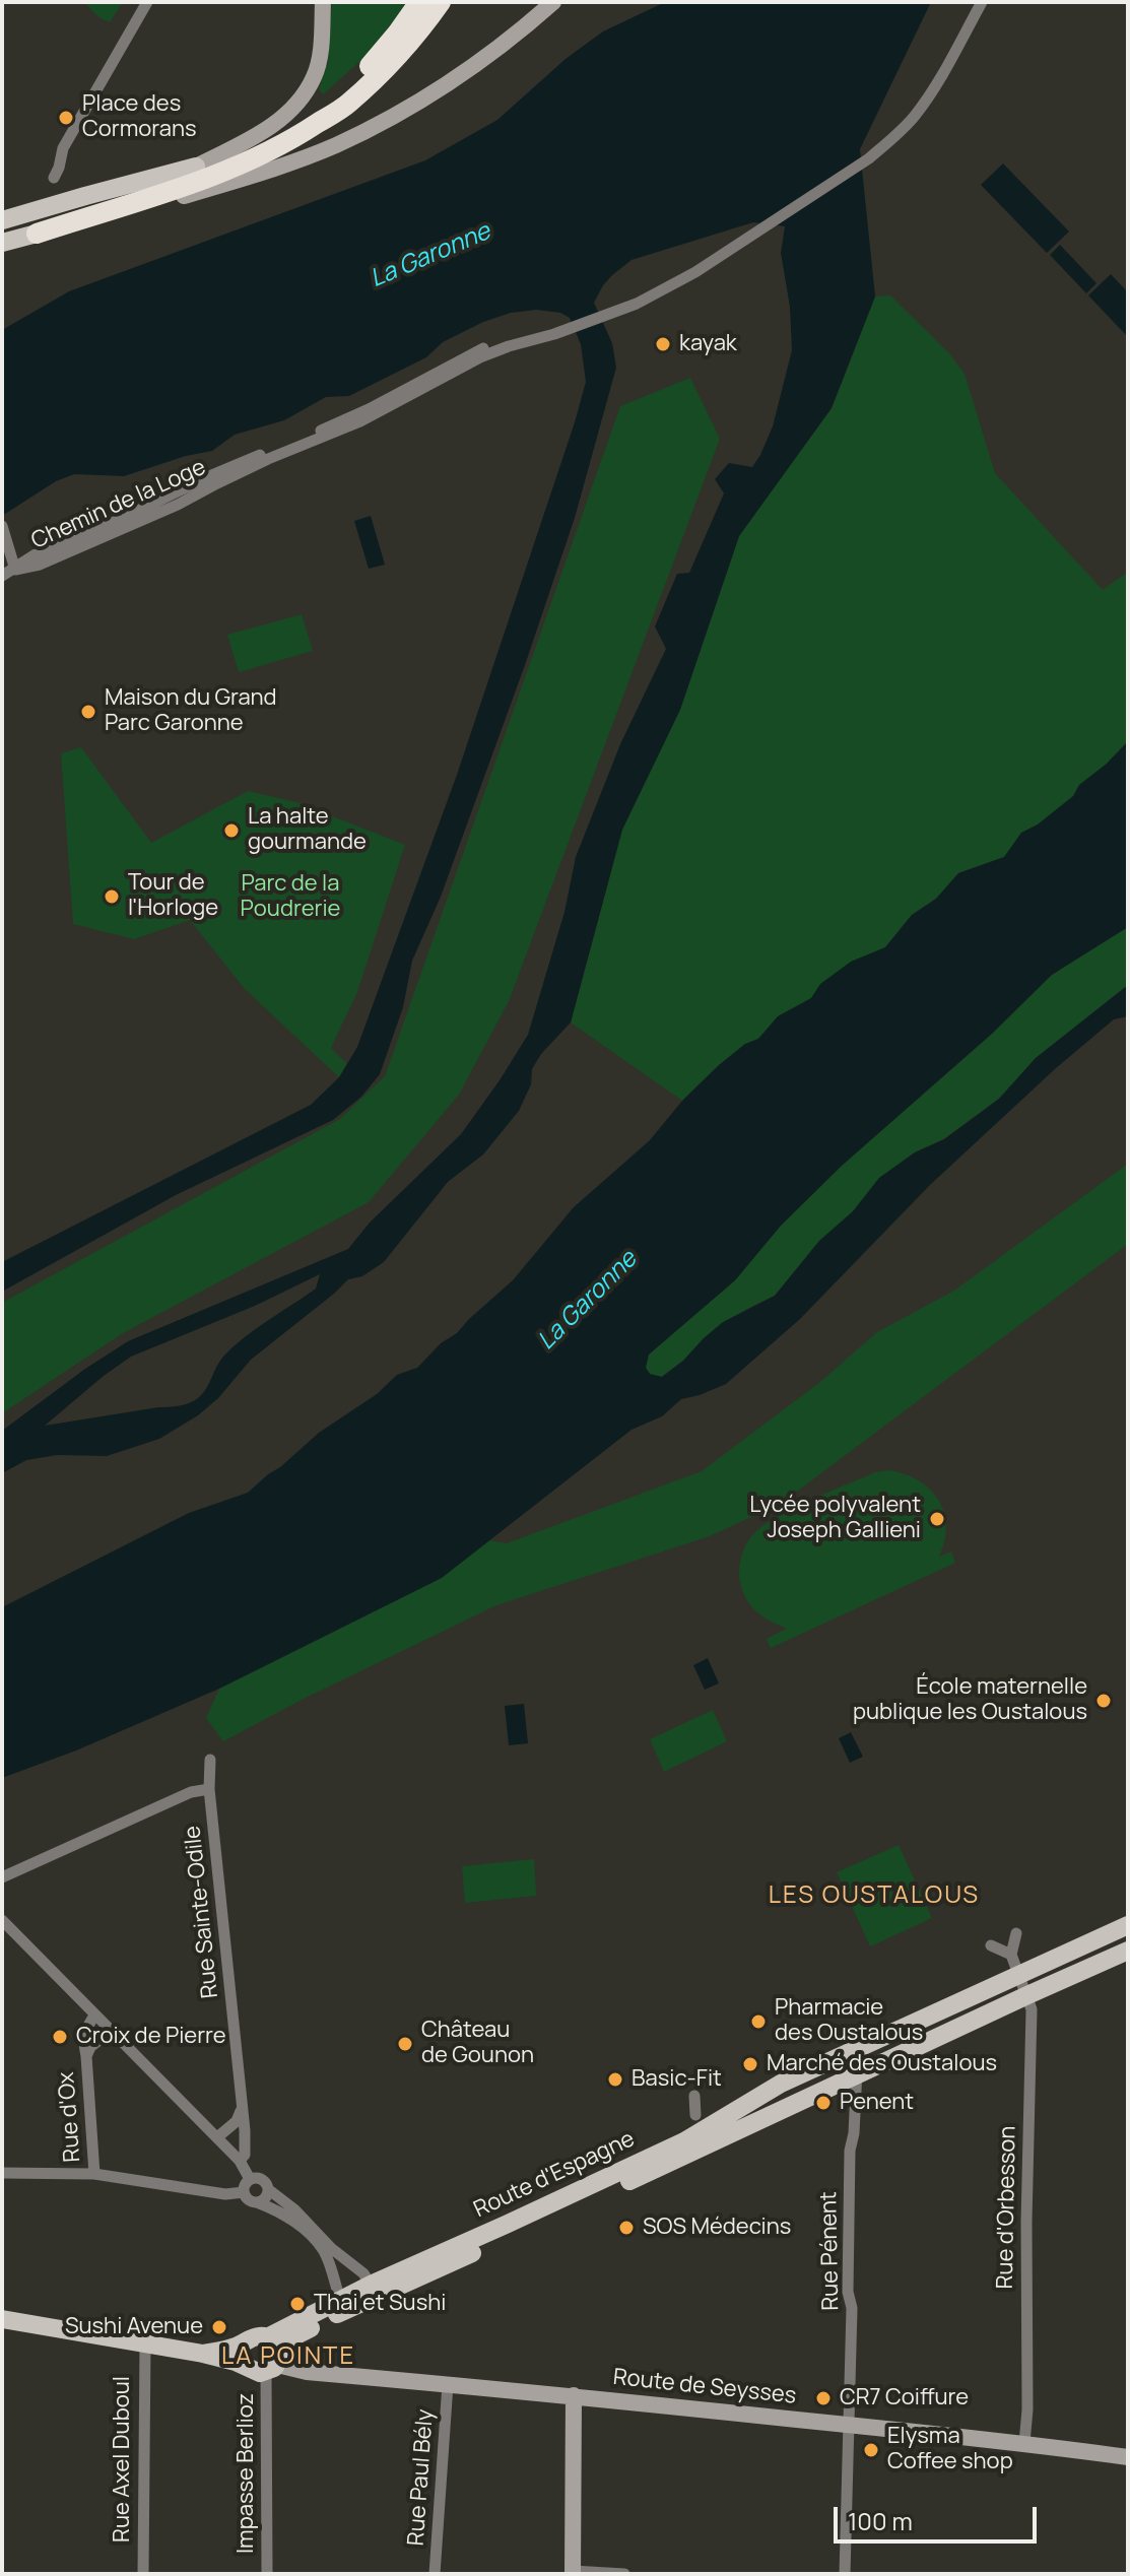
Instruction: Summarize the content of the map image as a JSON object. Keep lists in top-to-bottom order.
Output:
{
  "streets": {
    "main road": ["Route d'Espagne", "Route de Seysses"],
    "street": [
      "Chemin de la Loge",
      "Rue Sainte-Odile",
      "Rue d'Ox",
      "Rue d'Orbesson",
      "Rue Pénent",
      "Rue Axel Duboul",
      "Impasse Berlioz",
      "Rue Paul Bély"
    ]
  },
  "crossings": [
    ["Route d'Espagne", "Rue d'Orbesson"],
    ["Route d'Espagne", "Rue Pénent"],
    ["Route d'Espagne", "Route de Seysses"],
    ["Route d'Espagne", "Impasse Berlioz"],
    ["Rue d'Orbesson", "Route de Seysses"],
    ["Rue Pénent", "Route de Seysses"],
    ["Route de Seysses", "Impasse Berlioz"],
    ["Route de Seysses", "Rue Paul Bély"]
  ],
  "districts": ["LES OUSTALOUS", "LA POINTE"],
  "water": ["La Garonne"],
  "parks": ["Parc de la Poudrerie"],
  "places": [
    "Place des Cormorans",
    "kayak",
    "Maison du Grand Parc Garonne",
    "La halte gourmande",
    "Tour de l'Horloge",
    "Lycée polyvalent Joseph Gallieni",
    "École maternelle publique les Oustalous",
    "Pharmacie des Oustalous",
    "Croix de Pierre",
    "Château de Gounon",
    "Marché des Oustalous",
    "Basic-Fit",
    "Penent",
    "SOS Médecins",
    "Thai et Sushi",
    "Sushi Avenue",
    "CR7 Coiffure",
    "Elysma Coffee shop"
  ],
  "scale_bar": "100 m"
}
